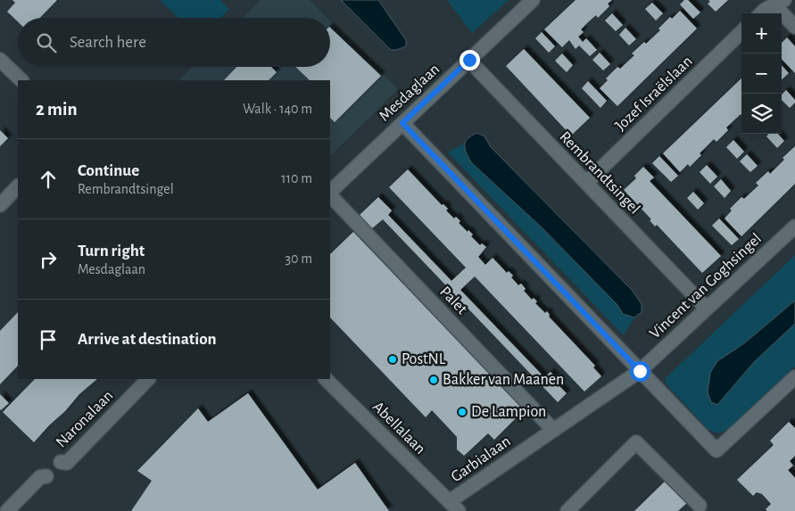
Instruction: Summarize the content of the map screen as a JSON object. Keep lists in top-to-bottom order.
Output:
{
  "streets": {
    "street": [
      "Mesdaglaan",
      "Jozef Israëlslaan",
      "Rembrandtsingel",
      "Vincent van Goghsingel",
      "Palet",
      "Naronalaan",
      "Abellalaan",
      "Garbialaan"
    ]
  },
  "crossings": [
    ["Mesdaglaan", "Rembrandtsingel"],
    ["Jozef Israëlslaan", "Rembrandtsingel"],
    ["Rembrandtsingel", "Vincent van Goghsingel"],
    ["Vincent van Goghsingel", "Palet"],
    ["Vincent van Goghsingel", "Garbialaan"],
    ["Palet", "Garbialaan"],
    ["Abellalaan", "Garbialaan"]
  ],
  "places": ["PostNL", "Bakker van Maanen", "De Lampion"],
  "page": {
    "map_buttons": ["+", "−"],
    "search": "Search here",
    "heading": ["2 min", "Walk · 140 m"],
    "list": [
      ["Continue", "Rembrandtsingel", "110 m"],
      ["Turn right", "Mesdaglaan", "30 m"],
      "Arrive at destination"
    ]
  }
}
